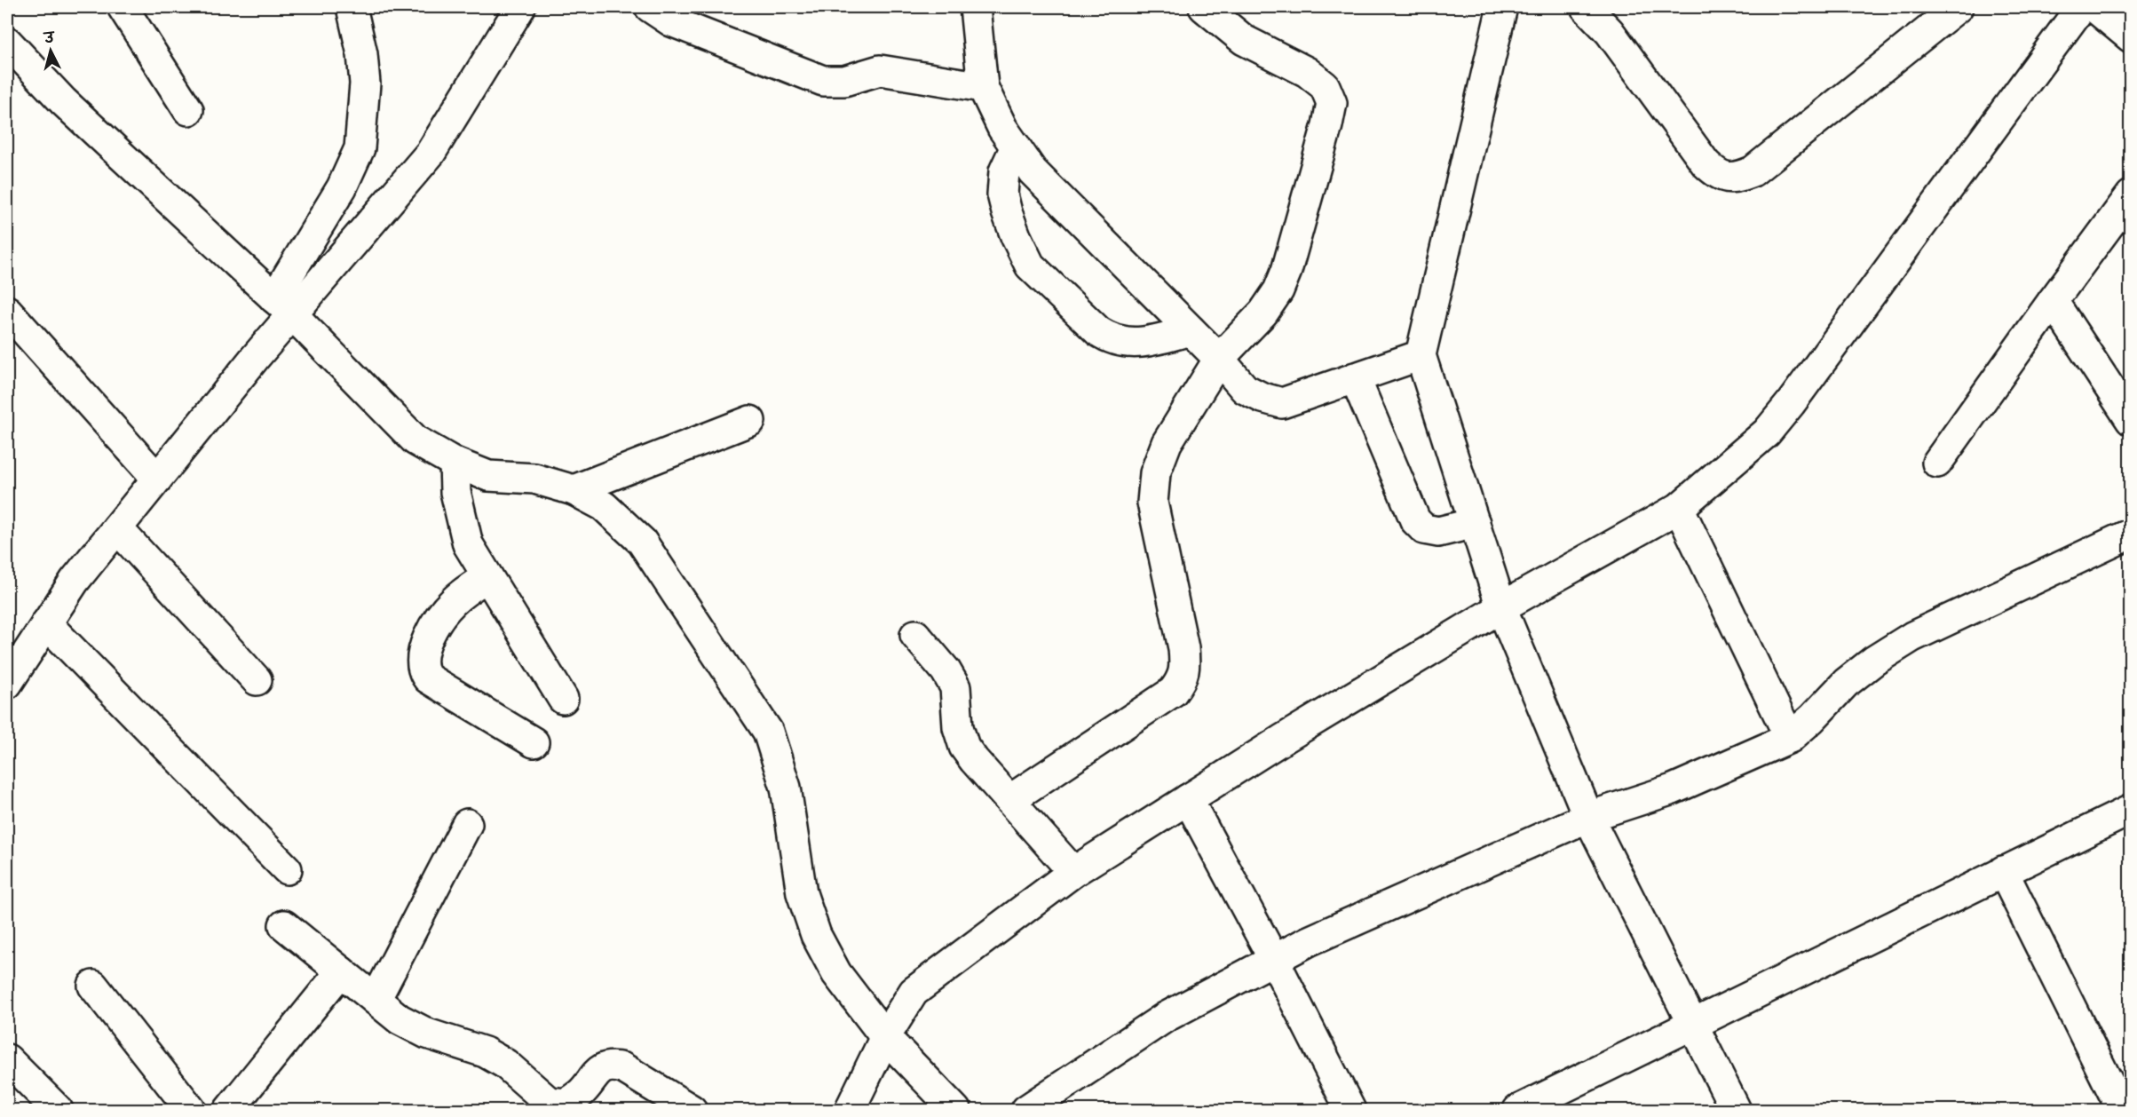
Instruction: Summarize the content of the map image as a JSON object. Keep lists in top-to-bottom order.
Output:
{
  "north": "top"
}
